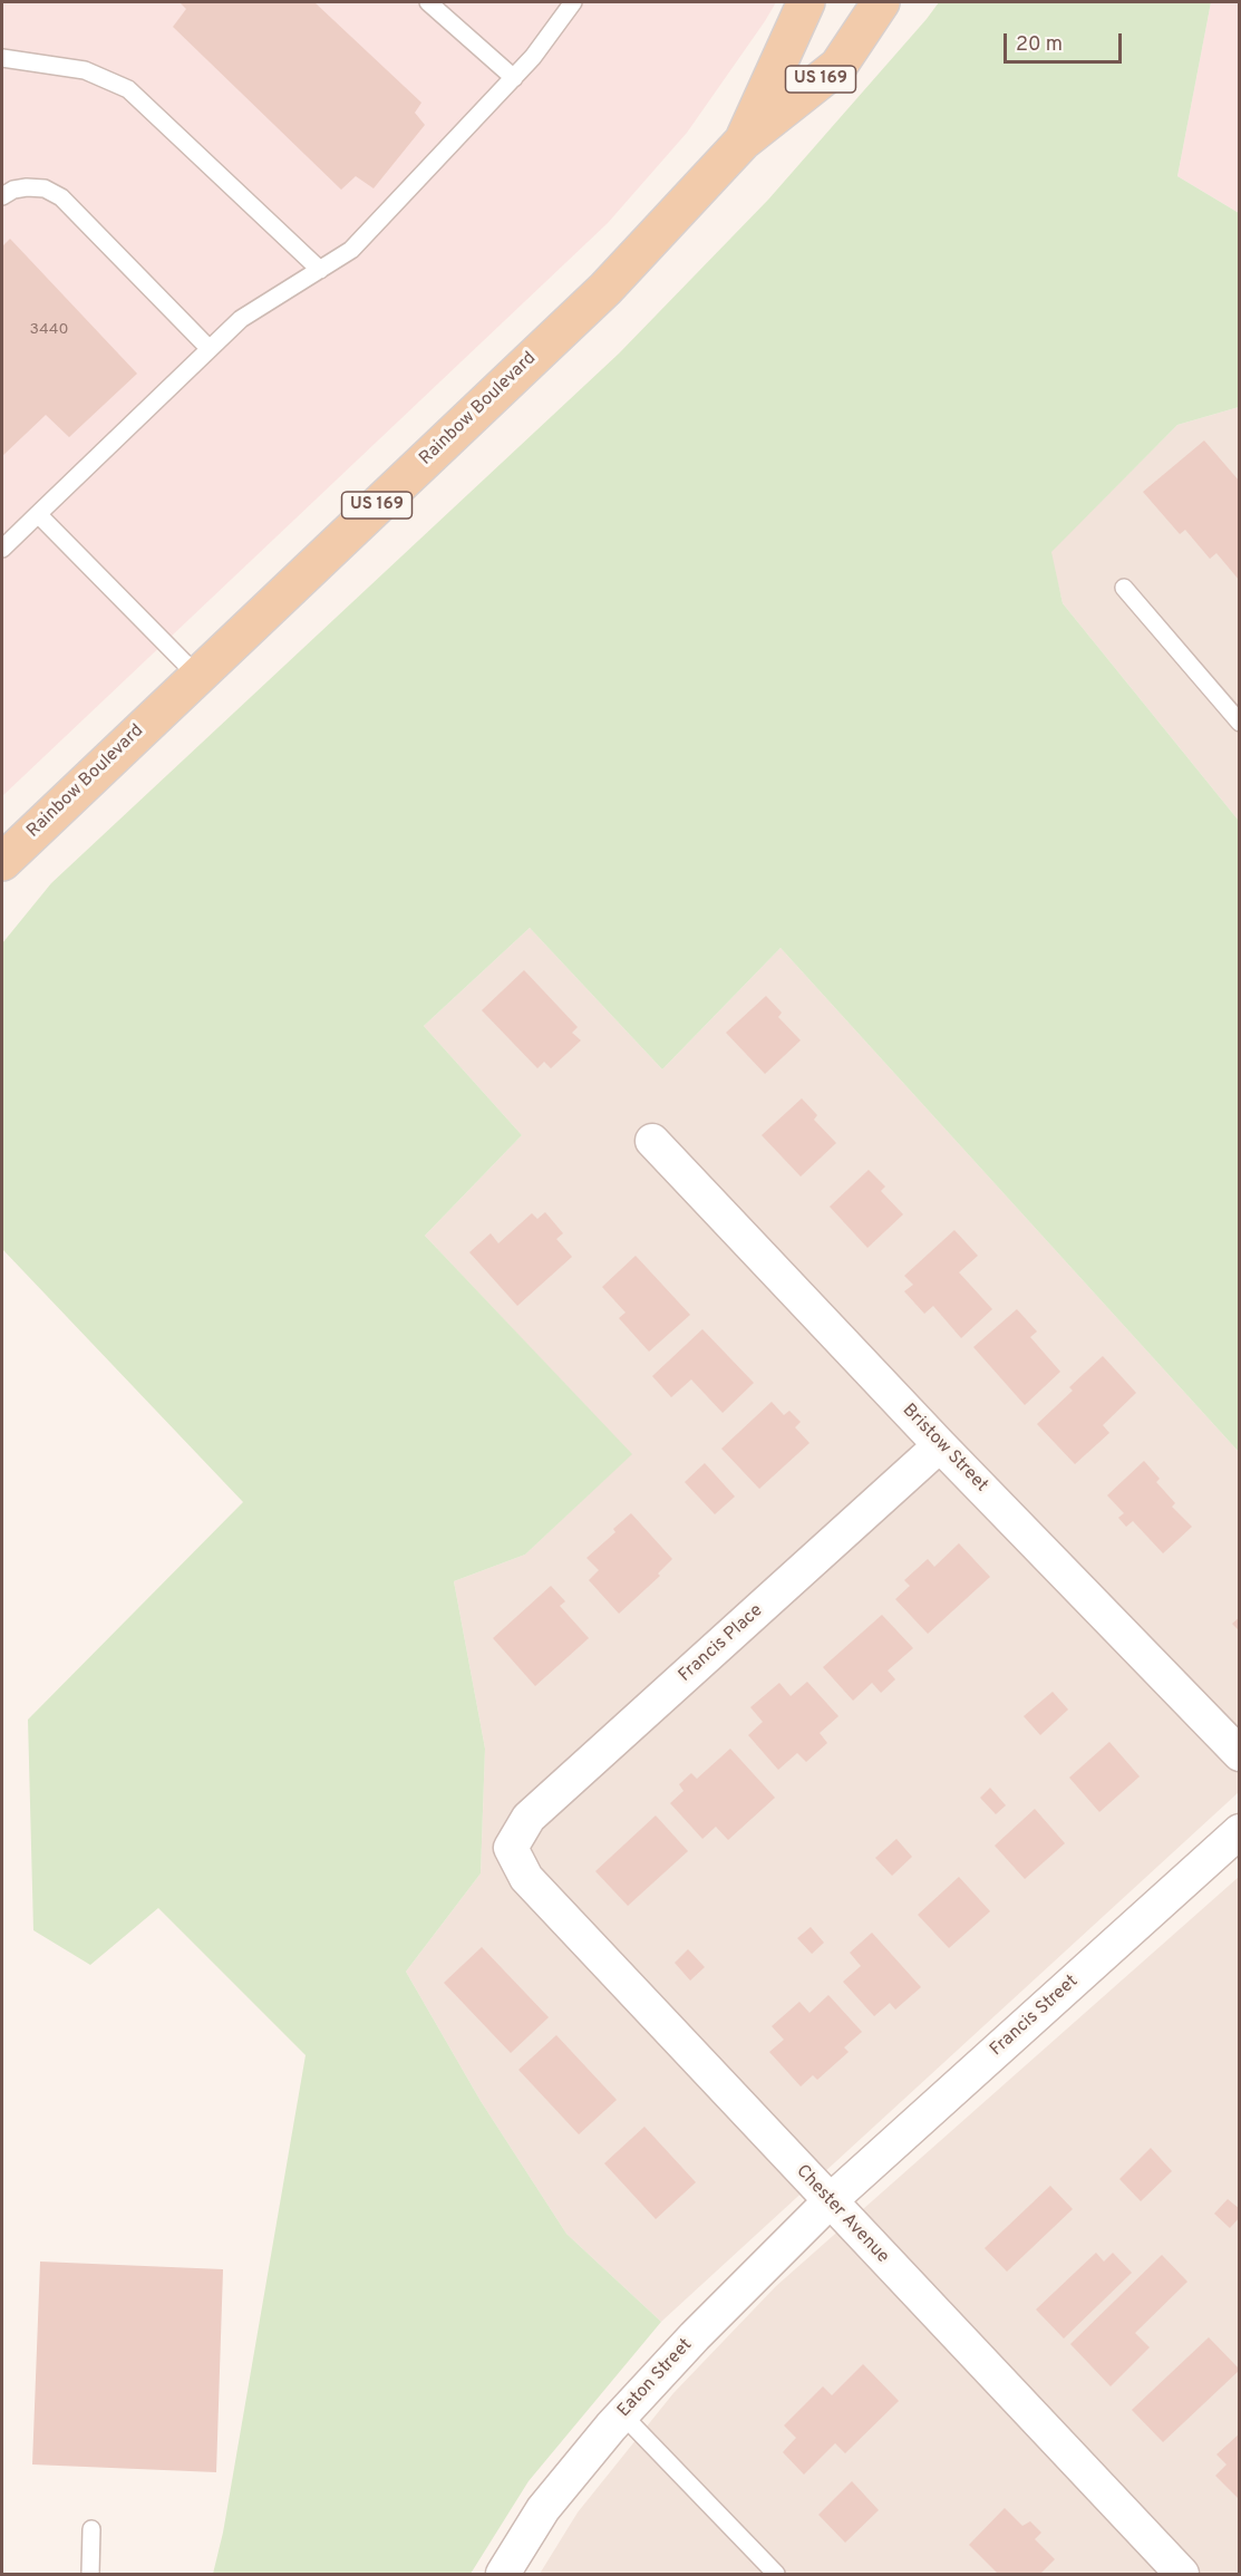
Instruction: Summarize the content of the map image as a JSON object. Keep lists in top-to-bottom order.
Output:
{
  "streets": {
    "main road": ["US 169", "Rainbow Boulevard"],
    "street": [
      "Bristow Street",
      "Francis Place",
      "Francis Street",
      "Chester Avenue",
      "Eaton Street"
    ]
  },
  "crossings": [
    ["Bristow Street", "Francis Place"],
    ["Francis Place", "Chester Avenue"],
    ["Francis Street", "Chester Avenue"],
    ["Francis Street", "Eaton Street"],
    ["Chester Avenue", "Eaton Street"]
  ],
  "house_numbers": ["3440"],
  "scale_bar": "20 m"
}
